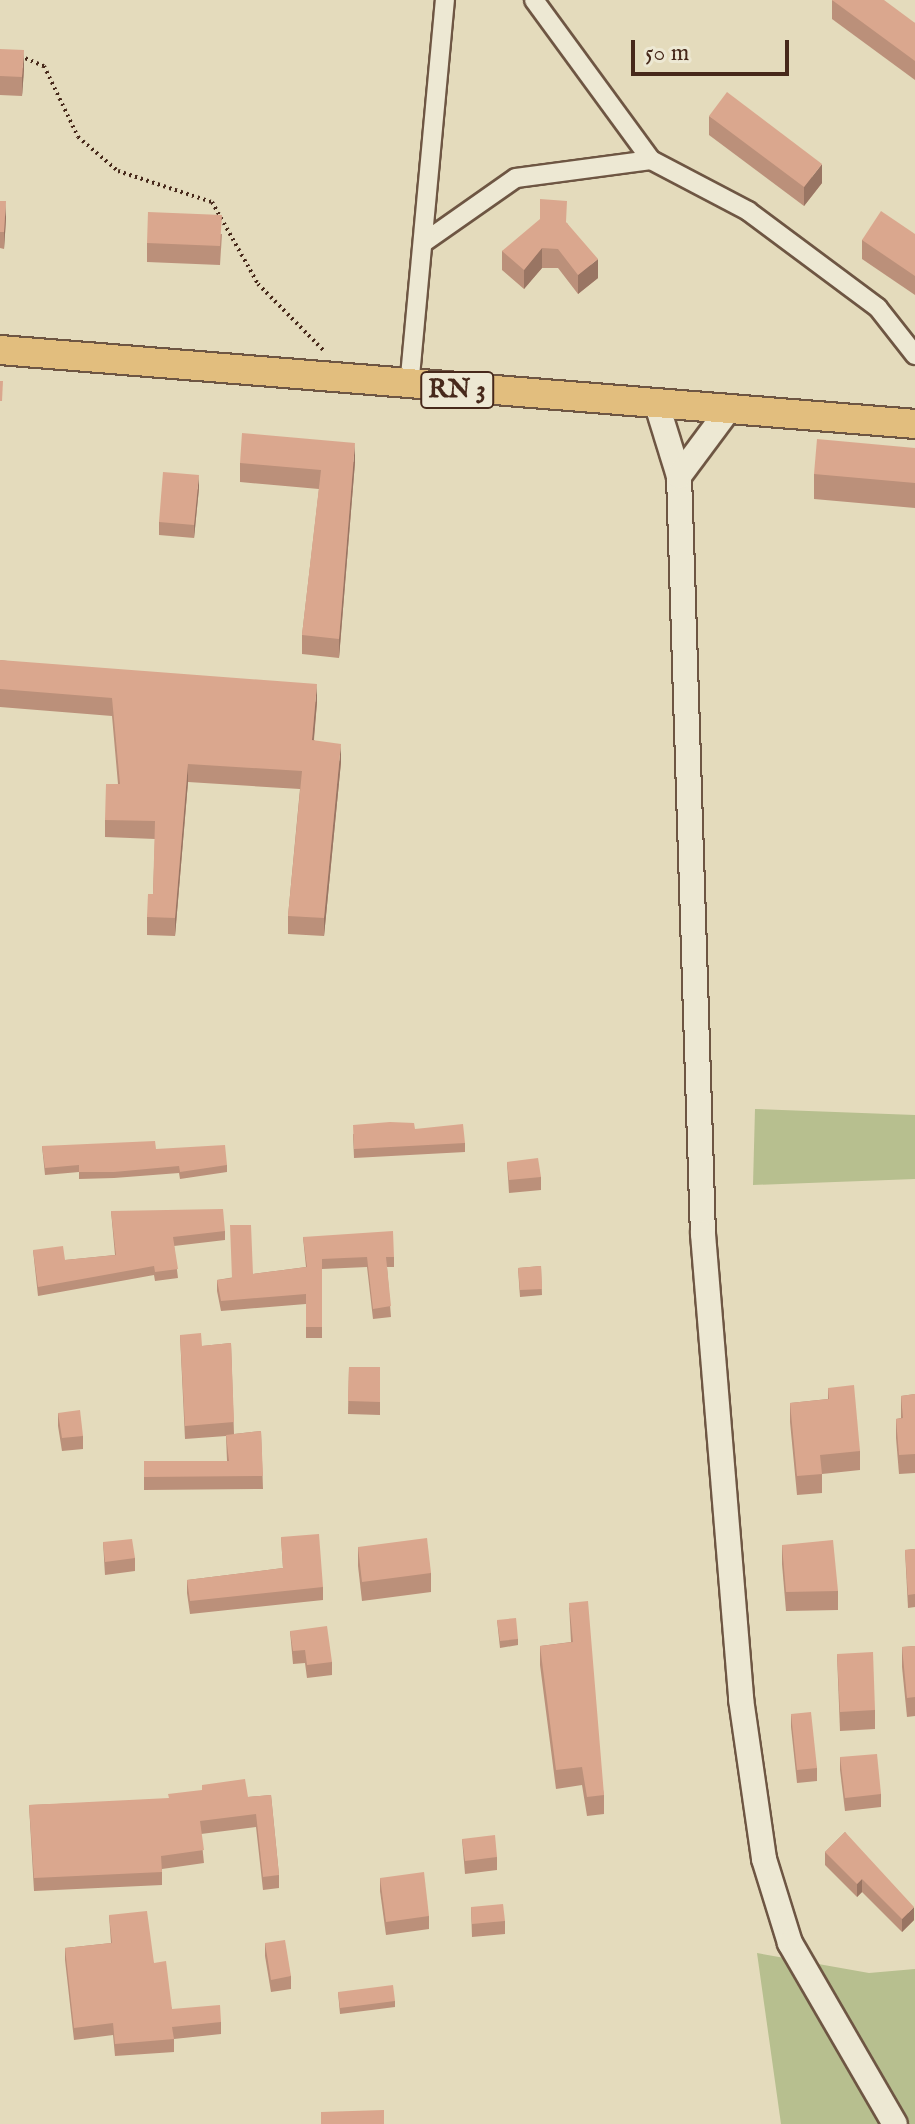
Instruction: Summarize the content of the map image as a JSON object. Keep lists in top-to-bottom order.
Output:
{
  "streets": {
    "main road": ["RN 3"]
  },
  "scale_bar": "50 m"
}
